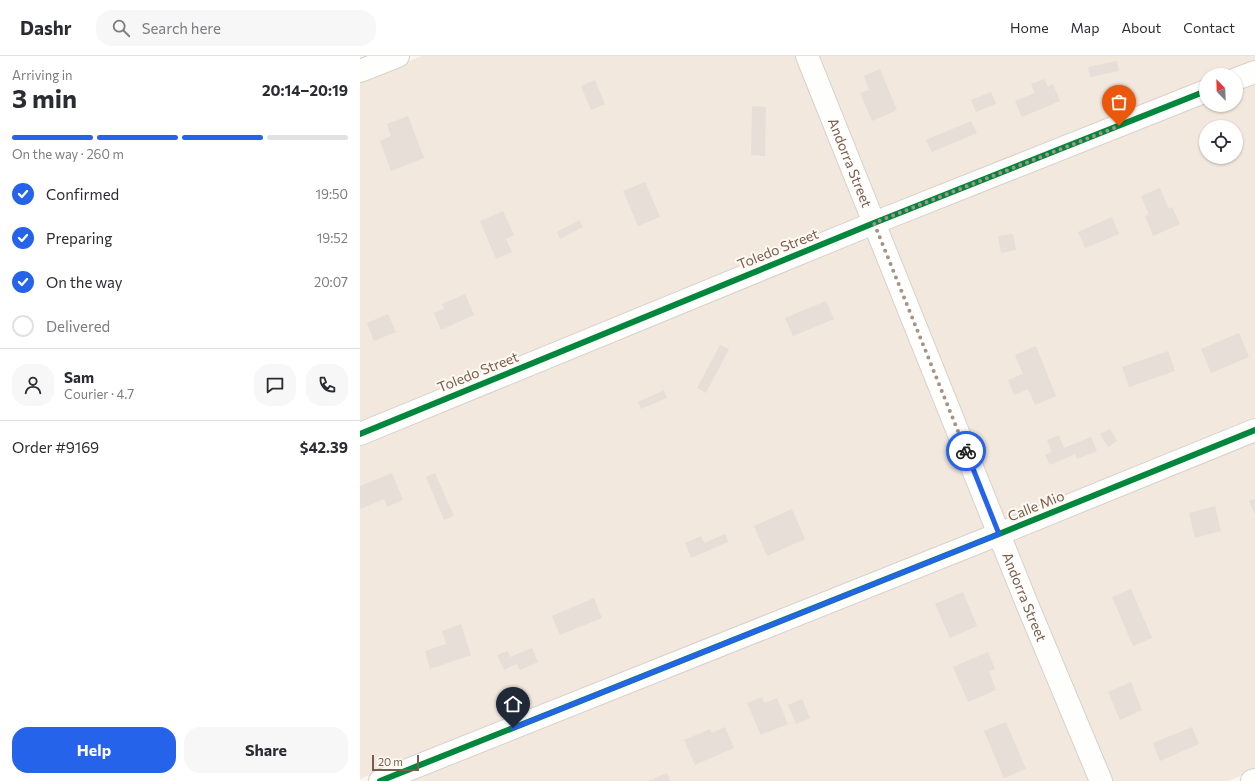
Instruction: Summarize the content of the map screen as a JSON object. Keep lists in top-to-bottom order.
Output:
{
  "streets": {
    "street": ["Andorra Street", "Toledo Street", "Calle Mio"]
  },
  "crossings": [
    ["Andorra Street", "Toledo Street"],
    ["Andorra Street", "Calle Mio"]
  ],
  "scale_bar": "20 m",
  "north": "top left",
  "page": {
    "header": "Dashr",
    "search": "Search here",
    "nav": [
      "Home",
      "Map",
      "About",
      "Contact"
    ],
    "heading": ["3 min", "Arriving in", "20:14–20:19"],
    "panel": [
      "Sam",
      "Courier · 4.7",
      "Order #9169",
      "$42.39"
    ],
    "bar": "On the way · 260 m",
    "list": [
      ["Confirmed", "19:50"],
      ["Preparing", "19:52"],
      ["On the way", "20:07"],
      "Delivered"
    ],
    "buttons": ["Help", "Share"],
    "scale": "20 m"
  }
}
